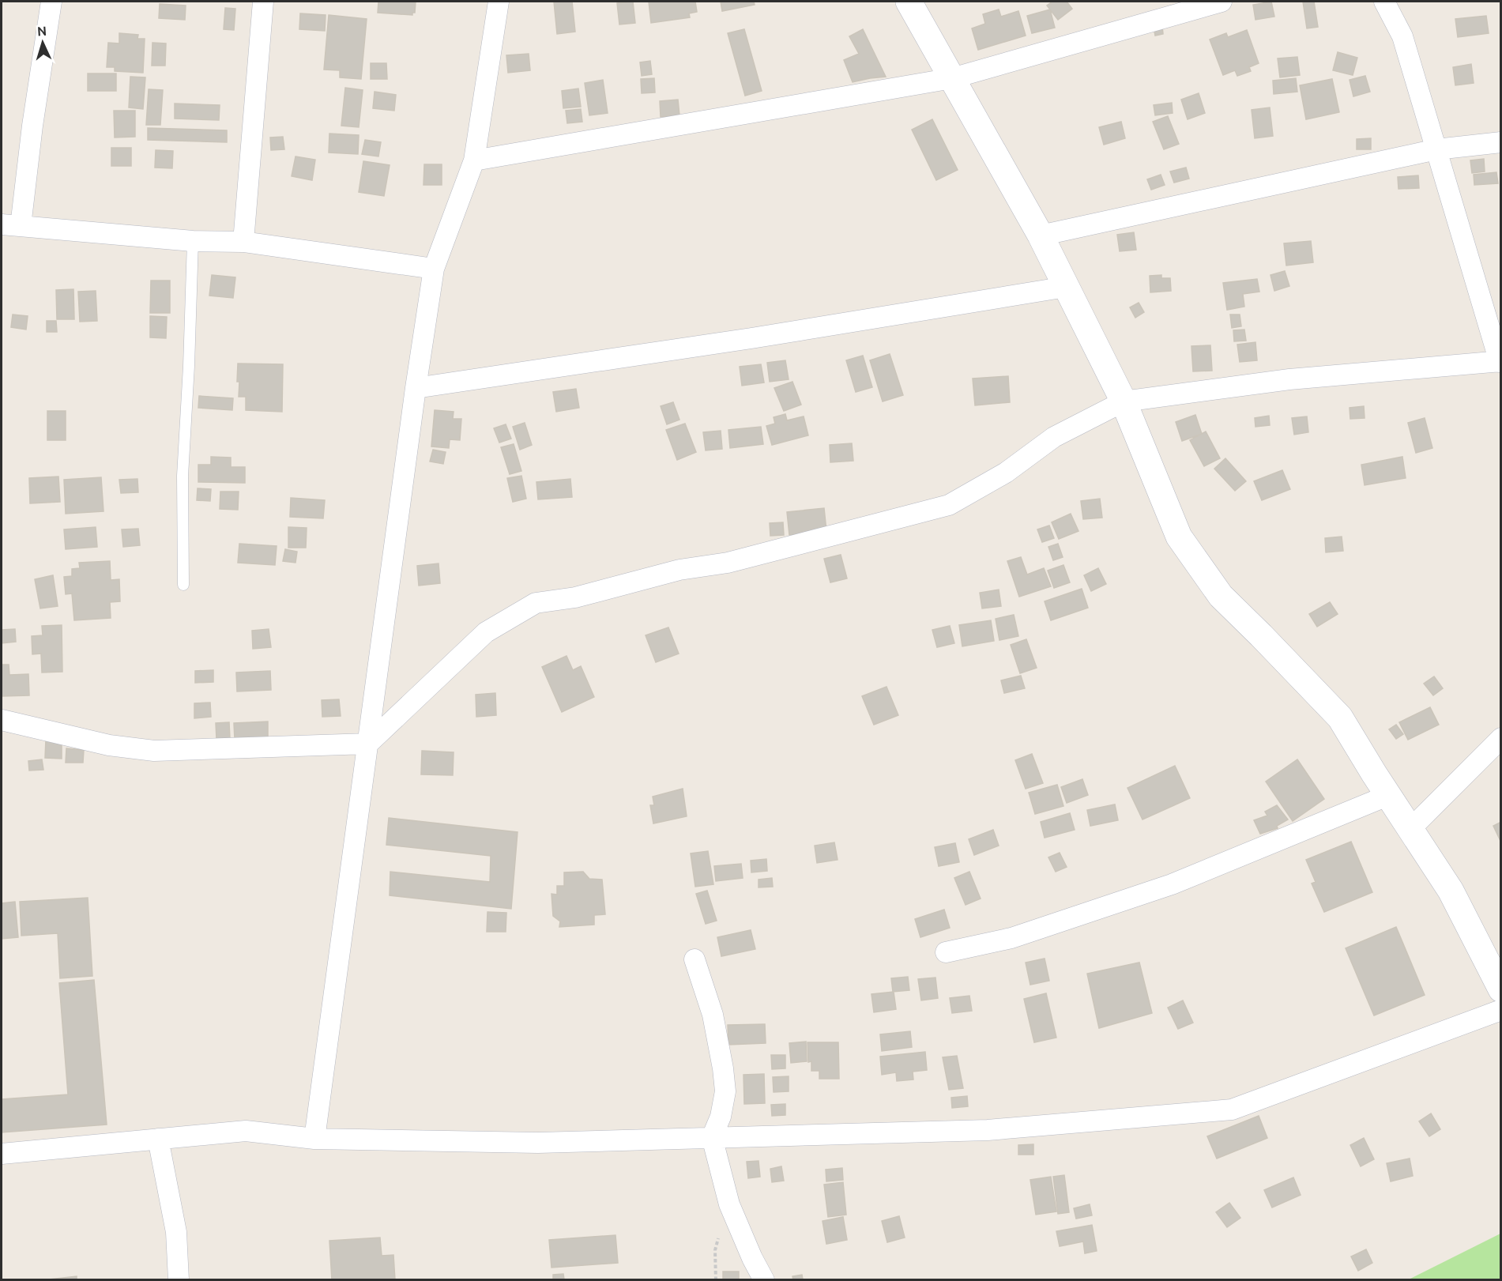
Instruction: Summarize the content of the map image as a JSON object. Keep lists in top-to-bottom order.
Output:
{
  "north": "top"
}
